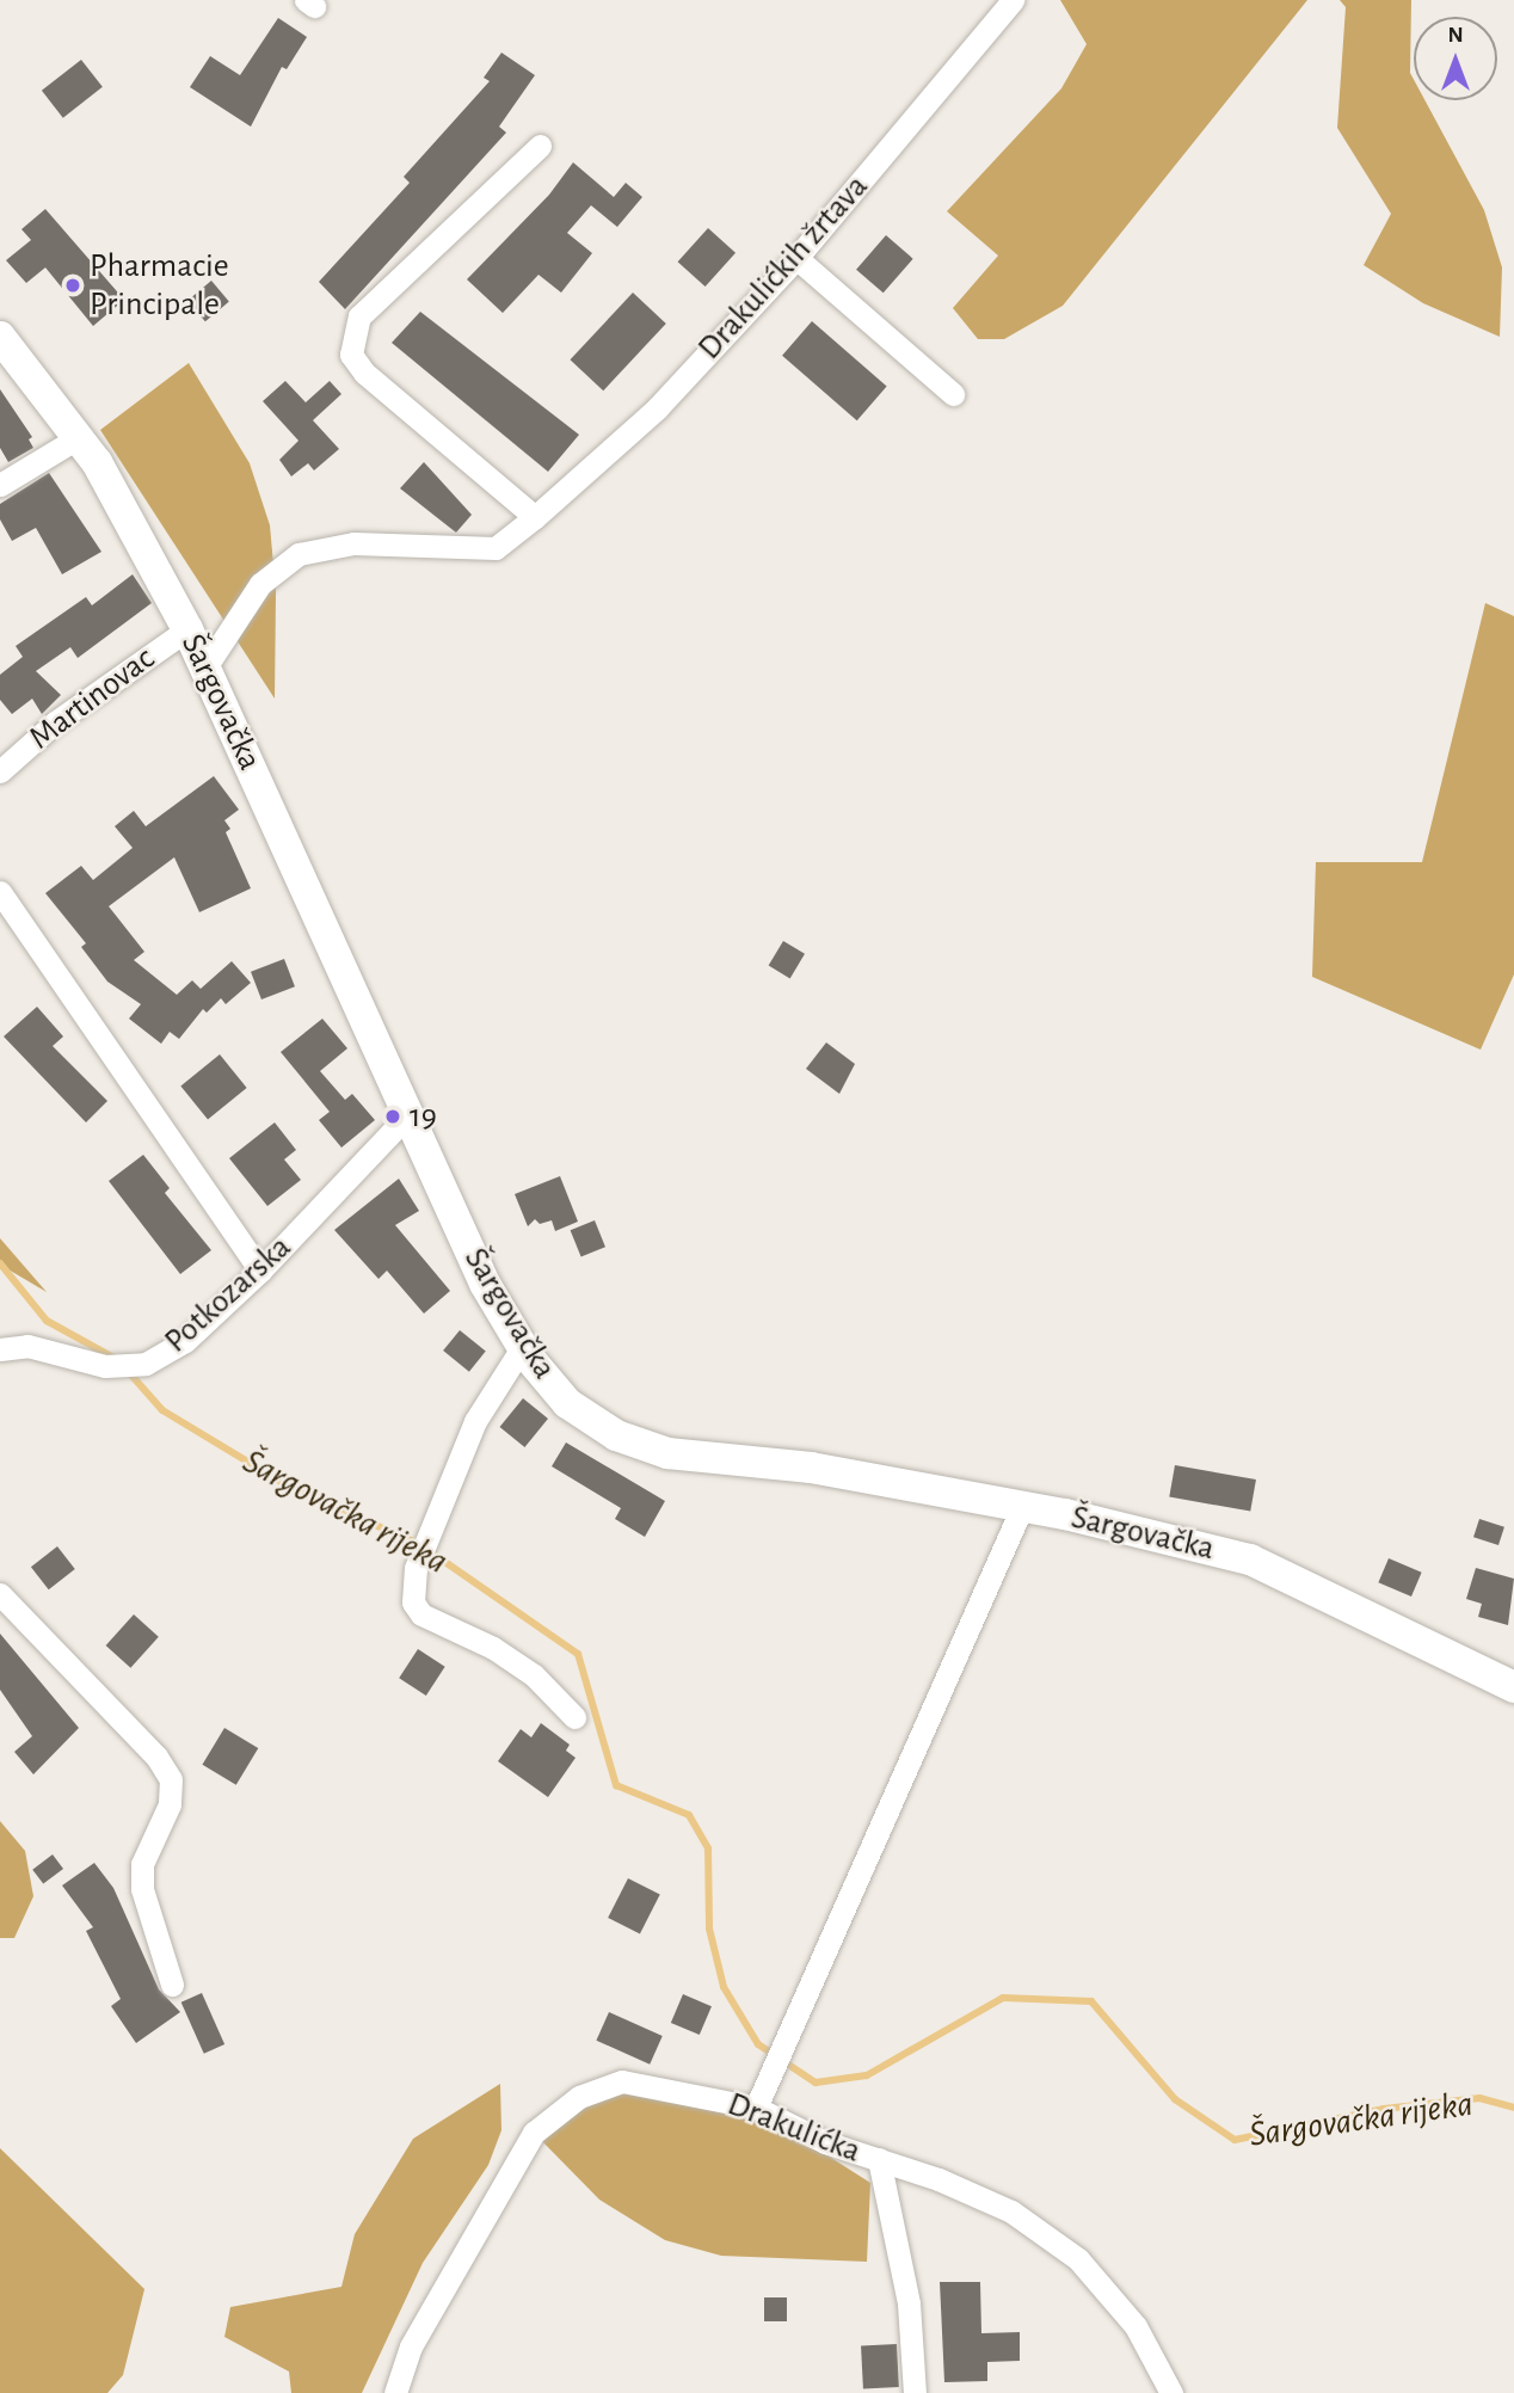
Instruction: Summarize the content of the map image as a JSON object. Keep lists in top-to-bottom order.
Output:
{
  "streets": {
    "street": [
      "Drakulićkih žrtava",
      "Martinovac",
      "Šargovačka",
      "Potkozarska",
      "Drakulićka"
    ]
  },
  "crossings": [
    ["Drakulićkih žrtava", "Šargovačka"],
    ["Martinovac", "Šargovačka"],
    ["Šargovačka", "Potkozarska"]
  ],
  "water": ["Šargovačka rijeka"],
  "places": ["Pharmacie Principale", "19"],
  "north": "top"
}
